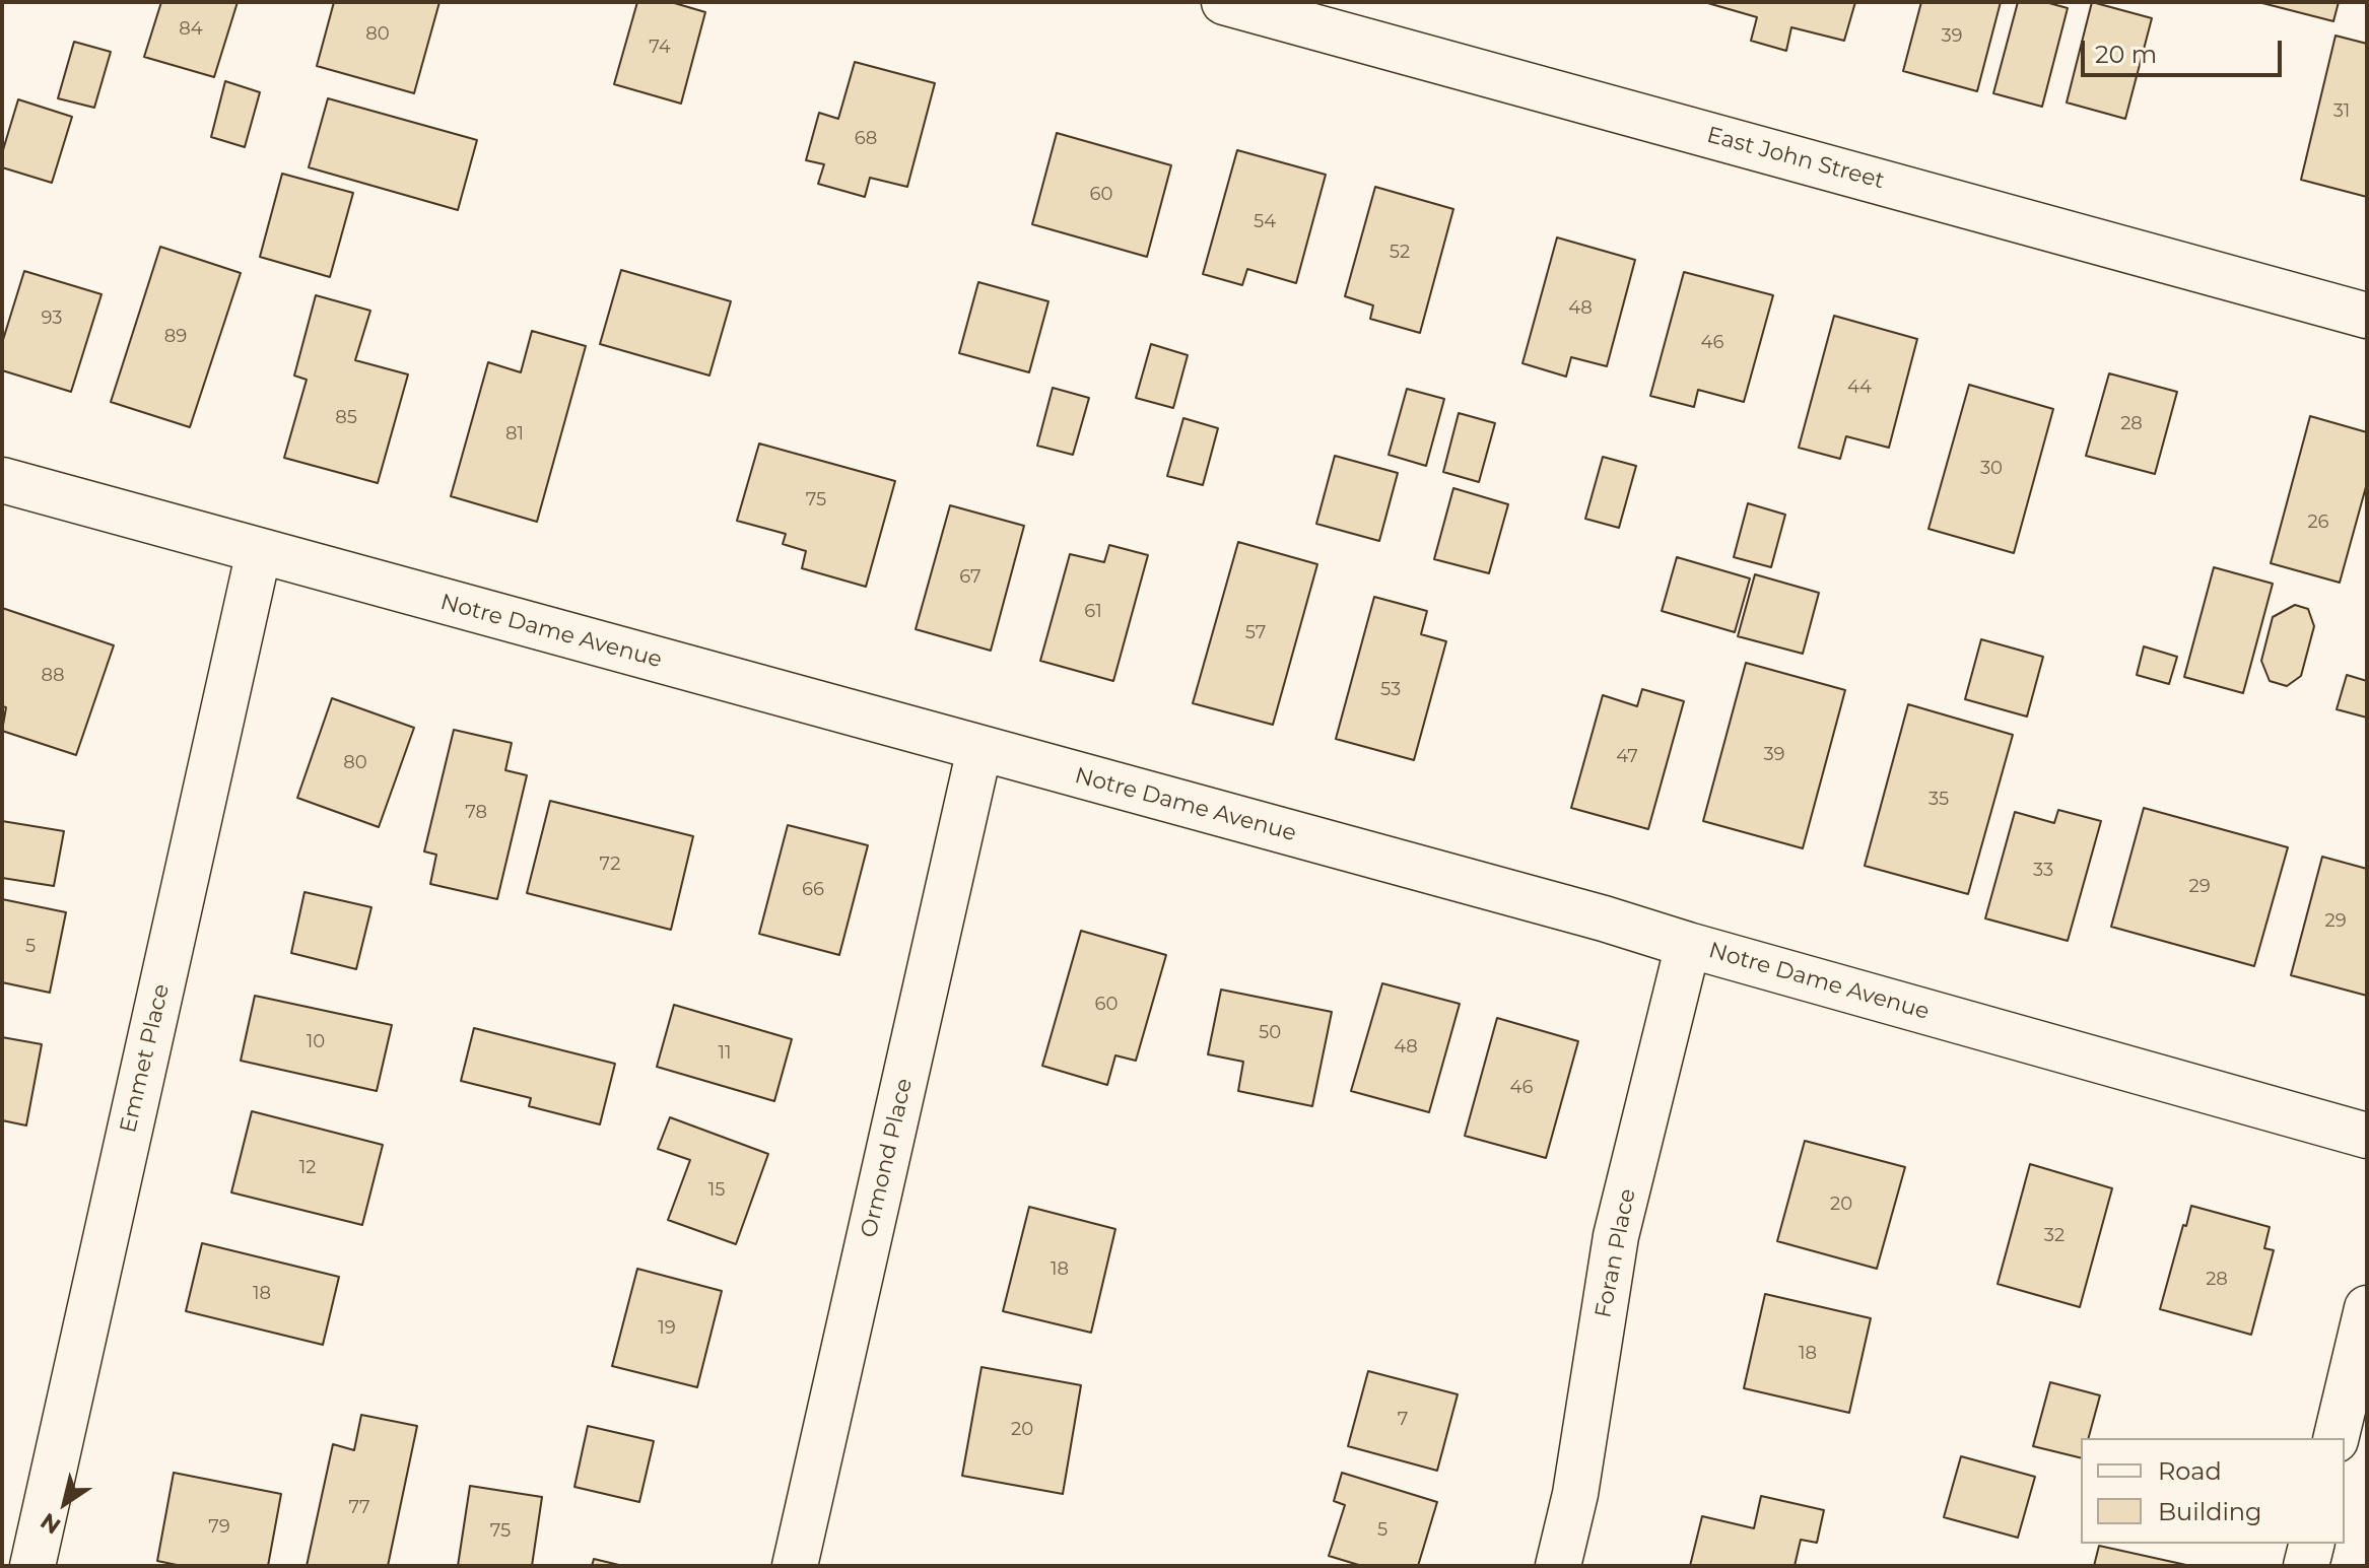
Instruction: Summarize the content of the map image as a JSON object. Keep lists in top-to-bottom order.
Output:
{
  "streets": {
    "street": [
      "East John Street",
      "Notre Dame Avenue",
      "Emmet Place",
      "Ormond Place",
      "Foran Place"
    ]
  },
  "crossings": [
    ["Notre Dame Avenue", "Emmet Place"],
    ["Notre Dame Avenue", "Ormond Place"],
    ["Notre Dame Avenue", "Foran Place"]
  ],
  "house_numbers": [
    "84",
    "80",
    "39",
    "74",
    "31",
    "68",
    "60",
    "54",
    "52",
    "48",
    "93",
    "89",
    "46",
    "44",
    "85",
    "28",
    "81",
    "30",
    "75",
    "26",
    "67",
    "61",
    "57",
    "88",
    "53",
    "39",
    "47",
    "80",
    "35",
    "78",
    "72",
    "33",
    "29",
    "66",
    "29",
    "5",
    "60",
    "50",
    "10",
    "48",
    "11",
    "46",
    "12",
    "15",
    "20",
    "32",
    "18",
    "28",
    "18",
    "19",
    "18",
    "7",
    "20",
    "77",
    "79",
    "5",
    "75"
  ],
  "legend": ["Road", "Building"],
  "scale_bar": "20 m",
  "north": "bottom left"
}
